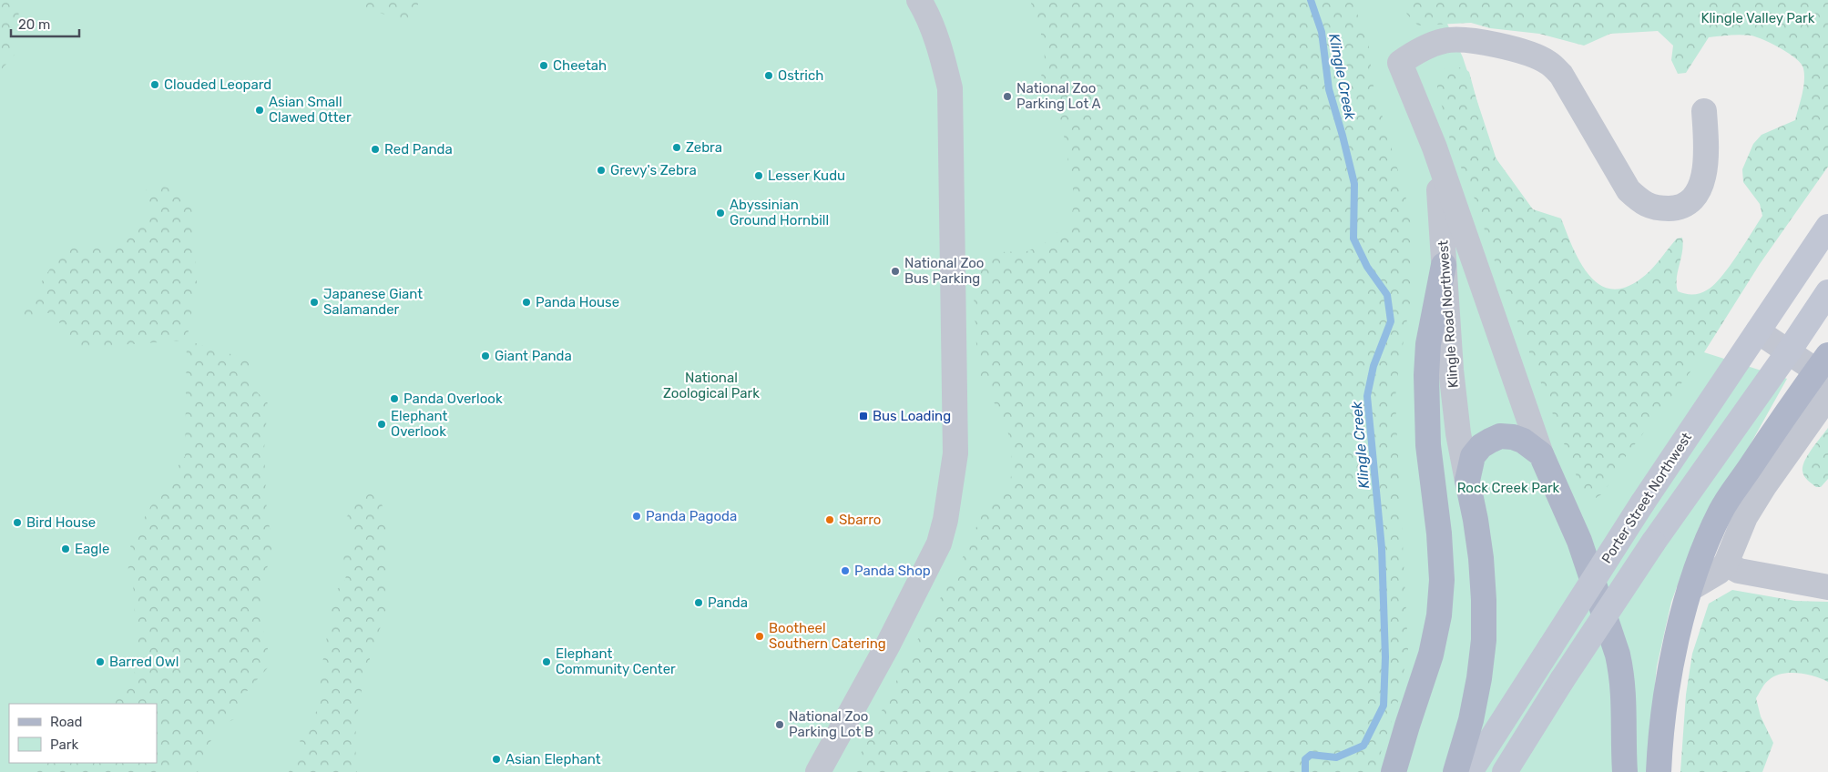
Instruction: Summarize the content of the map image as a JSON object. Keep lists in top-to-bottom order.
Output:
{
  "streets": {
    "main road": ["Porter Street Northwest"],
    "street": ["Klingle Road Northwest"]
  },
  "water": ["Klingle Creek"],
  "parks": ["Klingle Valley Park", "National Zoological Park", "Rock Creek Park"],
  "places": {
    "other": [
      "Cheetah",
      "Ostrich",
      "Clouded Leopard",
      "National Zoo Parking Lot A",
      "Asian Small Clawed Otter",
      "Zebra",
      "Red Panda",
      "Grevy's Zebra",
      "Lesser Kudu",
      "Abyssinian Ground Hornbill",
      "National Zoo Bus Parking",
      "Japanese Giant Salamander",
      "Panda House",
      "Giant Panda",
      "Panda Overlook",
      "Elephant Overlook",
      "Panda Pagoda",
      "Sbarro",
      "Bird House",
      "Eagle",
      "Panda Shop",
      "Panda",
      "Bootheel Southern Catering",
      "Barred Owl",
      "Elephant Community Center",
      "National Zoo Parking Lot B",
      "Asian Elephant"
    ],
    "transit": ["Bus Loading"]
  },
  "legend": ["Road", "Park"],
  "scale_bar": "20 m"
}
